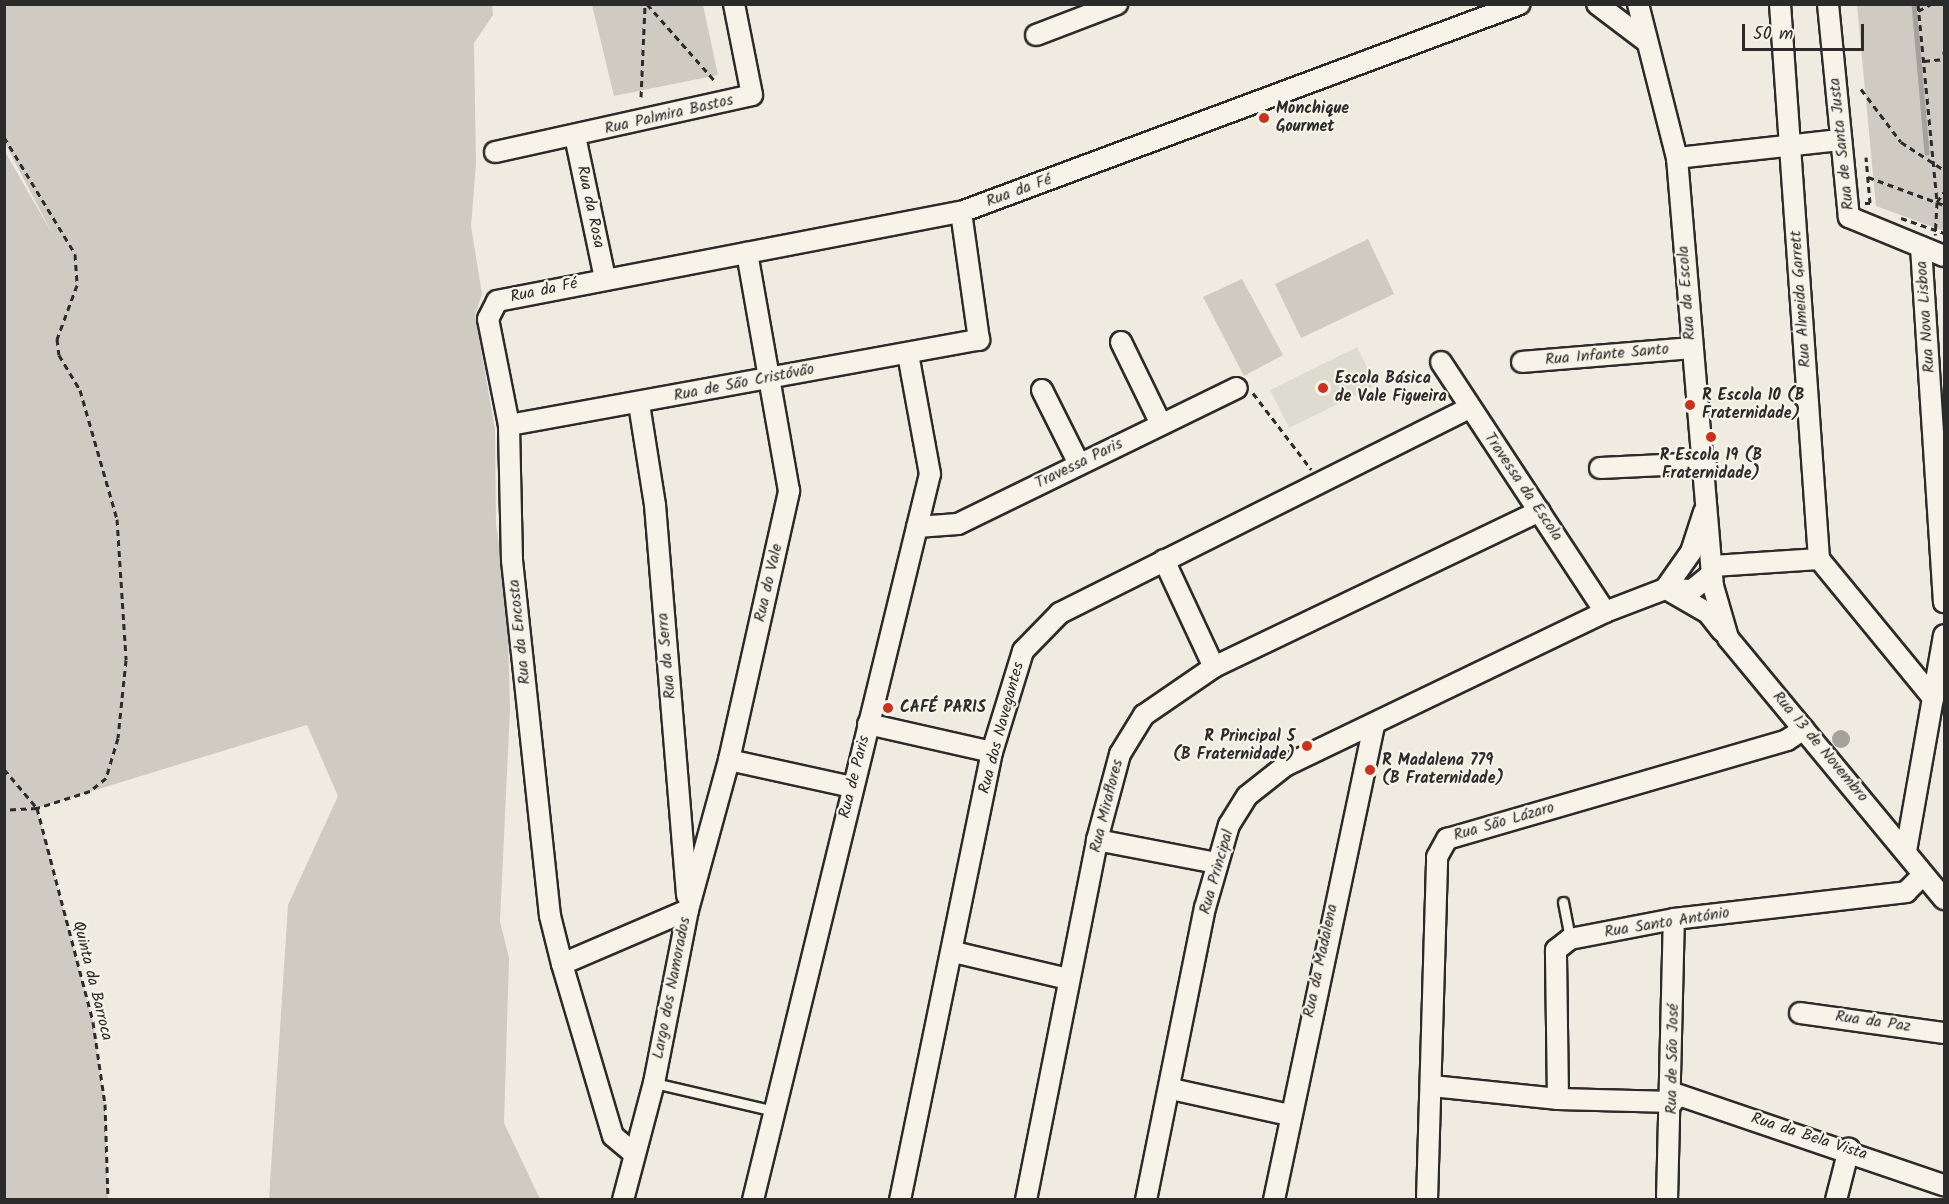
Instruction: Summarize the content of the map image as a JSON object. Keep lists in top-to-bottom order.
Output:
{
  "streets": {
    "street": [
      "Rua Palmira Bastos",
      "Rua de Santa Justa",
      "Rua da Fé",
      "Rua da Rosa",
      "Rua da Escola",
      "Rua Almeida Garrett",
      "Rua Nova Lisboa",
      "Rua Infante Santo",
      "Rua de São Cristóvão",
      "Travessa Paris",
      "Travessa da Escola",
      "Rua do Vale",
      "Rua da Encosta",
      "Rua da Serra",
      "Rua dos Navegantes",
      "Rua 13 de Novembro",
      "Rua de Paris",
      "Rua Miraflores",
      "Rua São Lázaro",
      "Rua Principal",
      "Rua Santo António",
      "Rua da Madalena",
      "Largo dos Namorados",
      "Rua da Paz",
      "Rua de São José",
      "Rua da Bela Vista"
    ],
    "path": ["Quinta da Barroca"]
  },
  "crossings": [
    ["Rua Palmira Bastos", "Rua da Rosa"],
    ["Rua de Santa Justa", "Rua Nova Lisboa"],
    ["Rua da Fé", "Rua da Rosa"],
    ["Rua da Fé", "Rua de São Cristóvão"],
    ["Rua da Fé", "Rua do Vale"],
    ["Rua da Fé", "Rua da Encosta"],
    ["Rua da Escola", "Rua Infante Santo"],
    ["Rua da Escola", "Rua 13 de Novembro"],
    ["Rua de São Cristóvão", "Rua do Vale"],
    ["Rua de São Cristóvão", "Rua da Encosta"],
    ["Rua de São Cristóvão", "Rua da Serra"],
    ["Rua de São Cristóvão", "Rua de Paris"],
    ["Travessa Paris", "Rua de Paris"],
    ["Travessa da Escola", "Rua dos Navegantes"],
    ["Travessa da Escola", "Rua Miraflores"],
    ["Travessa da Escola", "Rua Principal"],
    ["Rua do Vale", "Rua da Serra"],
    ["Rua do Vale", "Largo dos Namorados"],
    ["Rua da Encosta", "Largo dos Namorados"],
    ["Rua da Serra", "Largo dos Namorados"],
    ["Rua 13 de Novembro", "Rua São Lázaro"],
    ["Rua 13 de Novembro", "Rua Santo António"],
    ["Rua São Lázaro", "Rua da Bela Vista"],
    ["Rua Principal", "Rua da Madalena"],
    ["Rua Santo António", "Rua de São José"],
    ["Rua de São José", "Rua da Bela Vista"]
  ],
  "places": [
    "Monchique Gourmet",
    "Escola Básica de Vale Figueira",
    "R Escola 10 (B Fraternidade)",
    "R Escola 19 (B Fraternidade)",
    "CAFÉ PARIS",
    "R Principal 5 (B Fraternidade)",
    "R Madalena 779 (B Fraternidade)"
  ],
  "scale_bar": "50 m"
}
